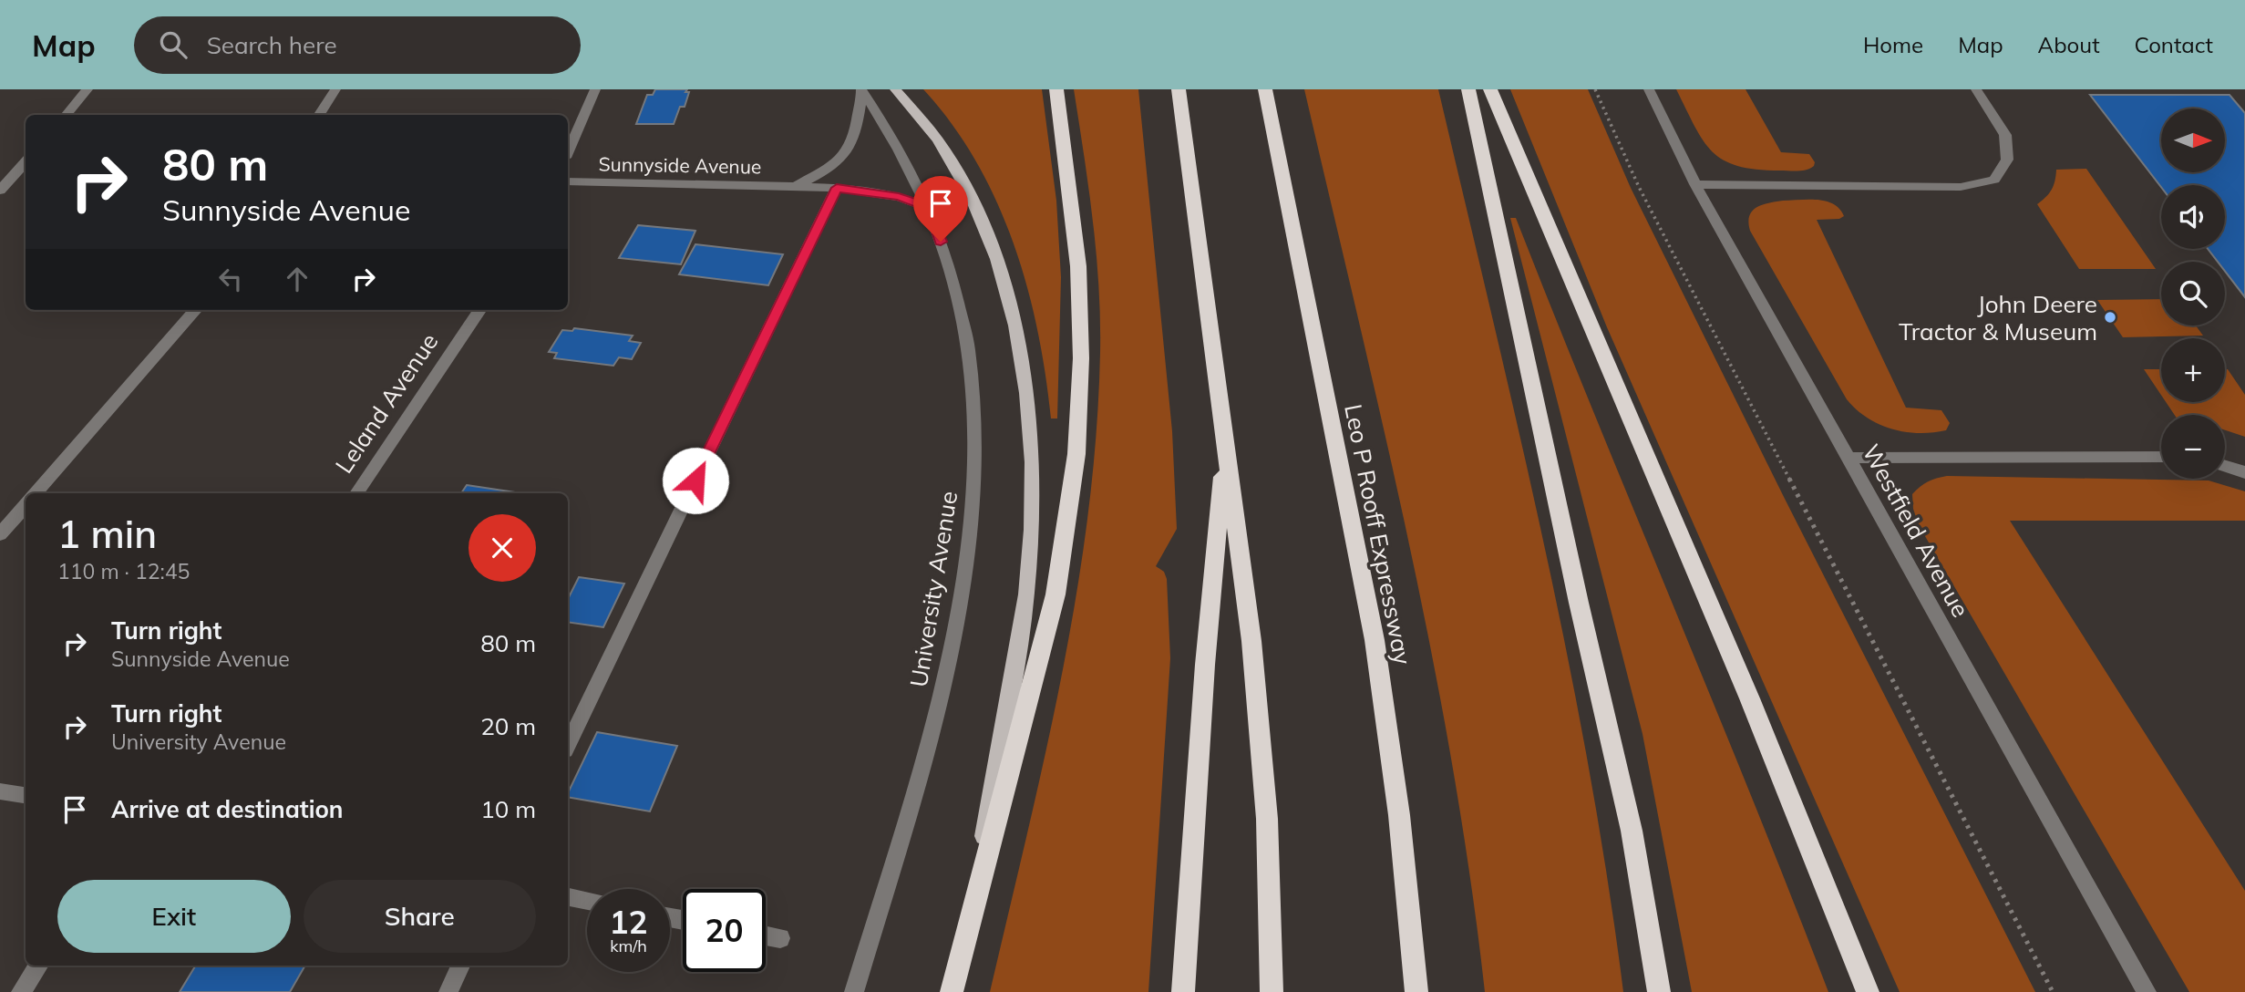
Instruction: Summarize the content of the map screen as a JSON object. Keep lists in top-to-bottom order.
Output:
{
  "streets": {
    "highway": ["Leo P Rooff Expressway"],
    "street": [
      "Sunnyside Avenue",
      "Leland Avenue",
      "Westfield Avenue",
      "University Avenue"
    ]
  },
  "crossings": [
    ["Sunnyside Avenue", "University Avenue"]
  ],
  "places": ["John Deere Tractor & Museum"],
  "north": "right",
  "page": {
    "header": "Map",
    "search": "Search here",
    "nav": [
      "Home",
      "Map",
      "About",
      "Contact"
    ],
    "map_buttons": ["+", "−"],
    "turn": ["80 m", "Sunnyside Avenue"],
    "heading": ["1 min", "110 m · 12:45"],
    "list": [
      {
        "name": "Turn right",
        "note": "Sunnyside Avenue",
        "value": "80 m"
      },
      {
        "name": "Turn right",
        "note": "University Avenue",
        "value": "20 m"
      },
      {
        "name": "Arrive at destination",
        "value": "10 m"
      }
    ],
    "buttons": ["Exit", "Share"],
    "speed": "12 km/h",
    "limit": "20"
  }
}
